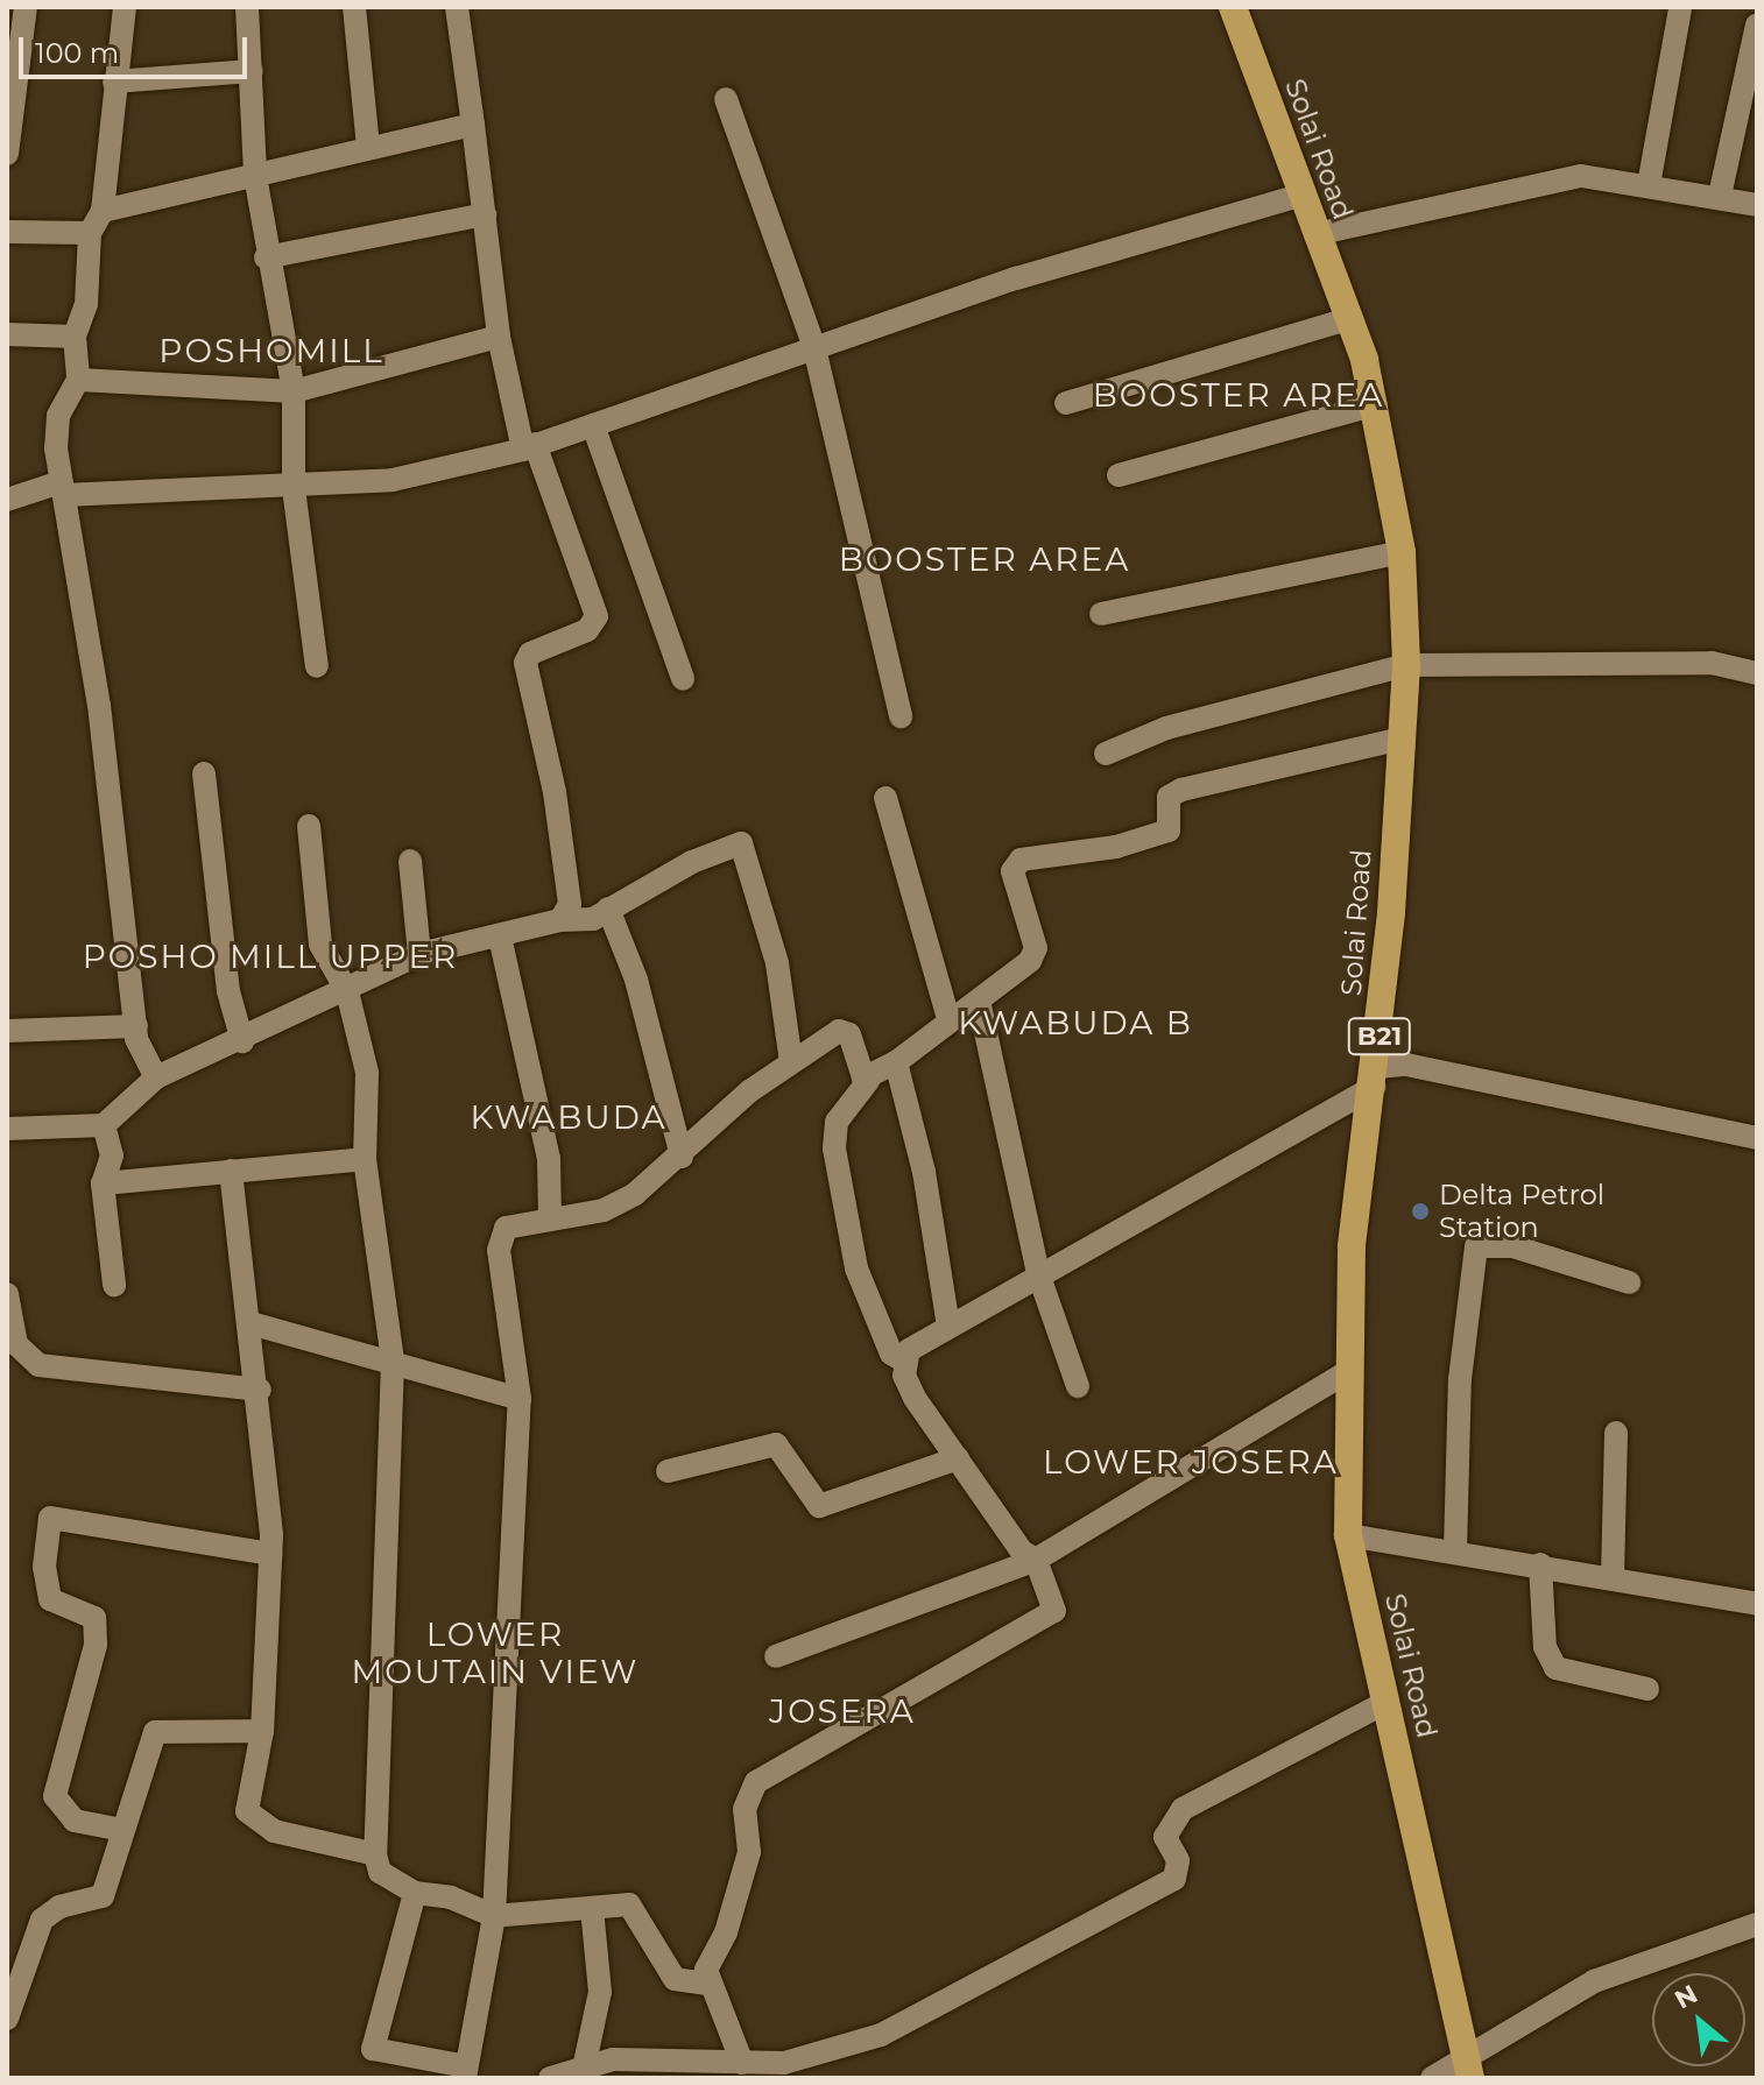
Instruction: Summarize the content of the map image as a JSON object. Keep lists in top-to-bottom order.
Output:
{
  "streets": {
    "highway": ["Solai Road", "B21"]
  },
  "districts": [
    "POSHOMILL",
    "BOOSTER AREA",
    "BOOSTER AREA",
    "POSHO MILL UPPER",
    "KWABUDA B",
    "KWABUDA",
    "LOWER JOSERA",
    "LOWER MOUTAIN VIEW",
    "JOSERA"
  ],
  "places": ["Delta Petrol Station"],
  "scale_bar": "100 m",
  "north": "top left"
}
